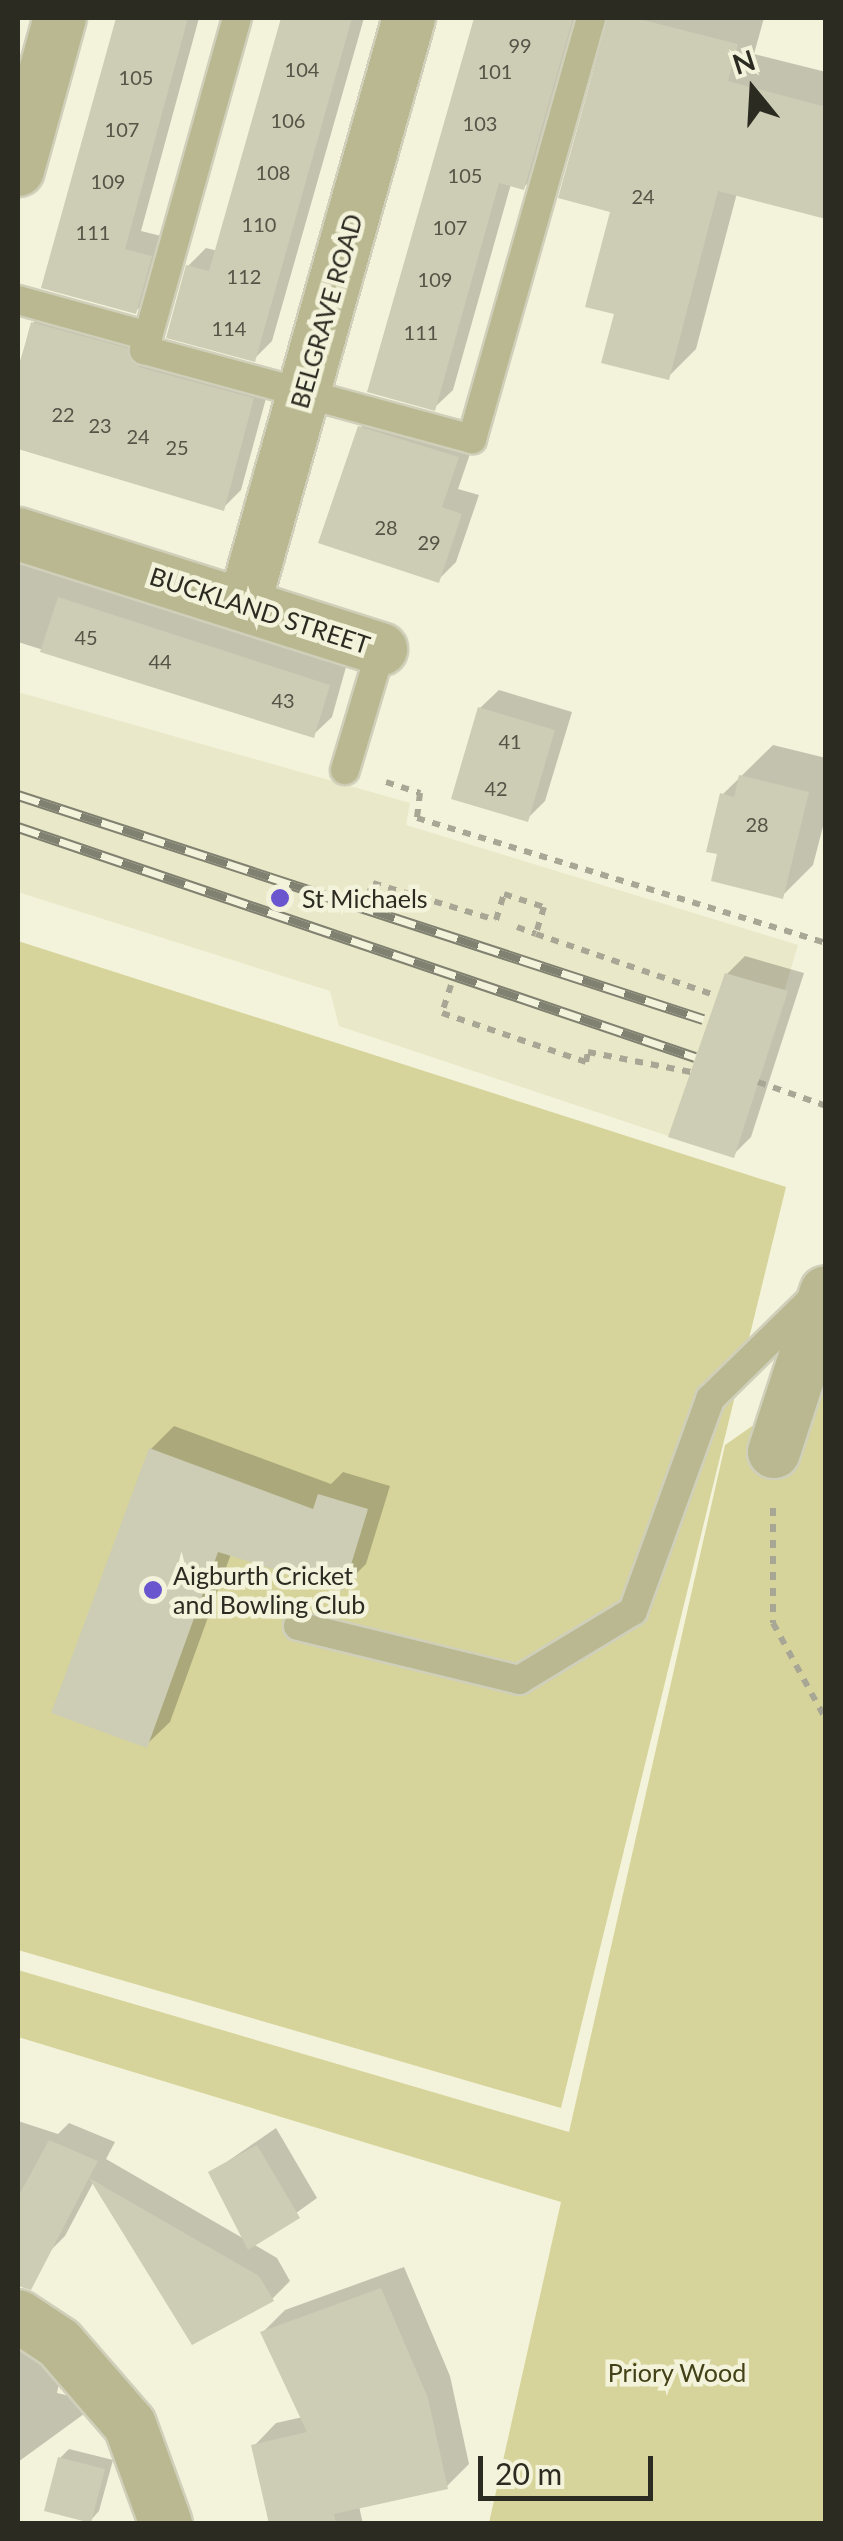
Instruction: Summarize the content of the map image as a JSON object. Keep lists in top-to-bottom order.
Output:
{
  "streets": {
    "street": ["BELGRAVE ROAD", "BUCKLAND STREET"]
  },
  "crossings": [
    ["BELGRAVE ROAD", "BUCKLAND STREET"]
  ],
  "parks": ["Priory Wood"],
  "places": ["St Michaels", "Aigburth Cricket and Bowling Club"],
  "house_numbers": [
    "99",
    "104",
    "101",
    "105",
    "106",
    "103",
    "107",
    "108",
    "105",
    "109",
    "24",
    "110",
    "107",
    "111",
    "112",
    "109",
    "114",
    "111",
    "22",
    "23",
    "24",
    "25",
    "28",
    "29",
    "45",
    "44",
    "43",
    "41",
    "42",
    "28"
  ],
  "scale_bar": "20 m",
  "north": "top"
}
